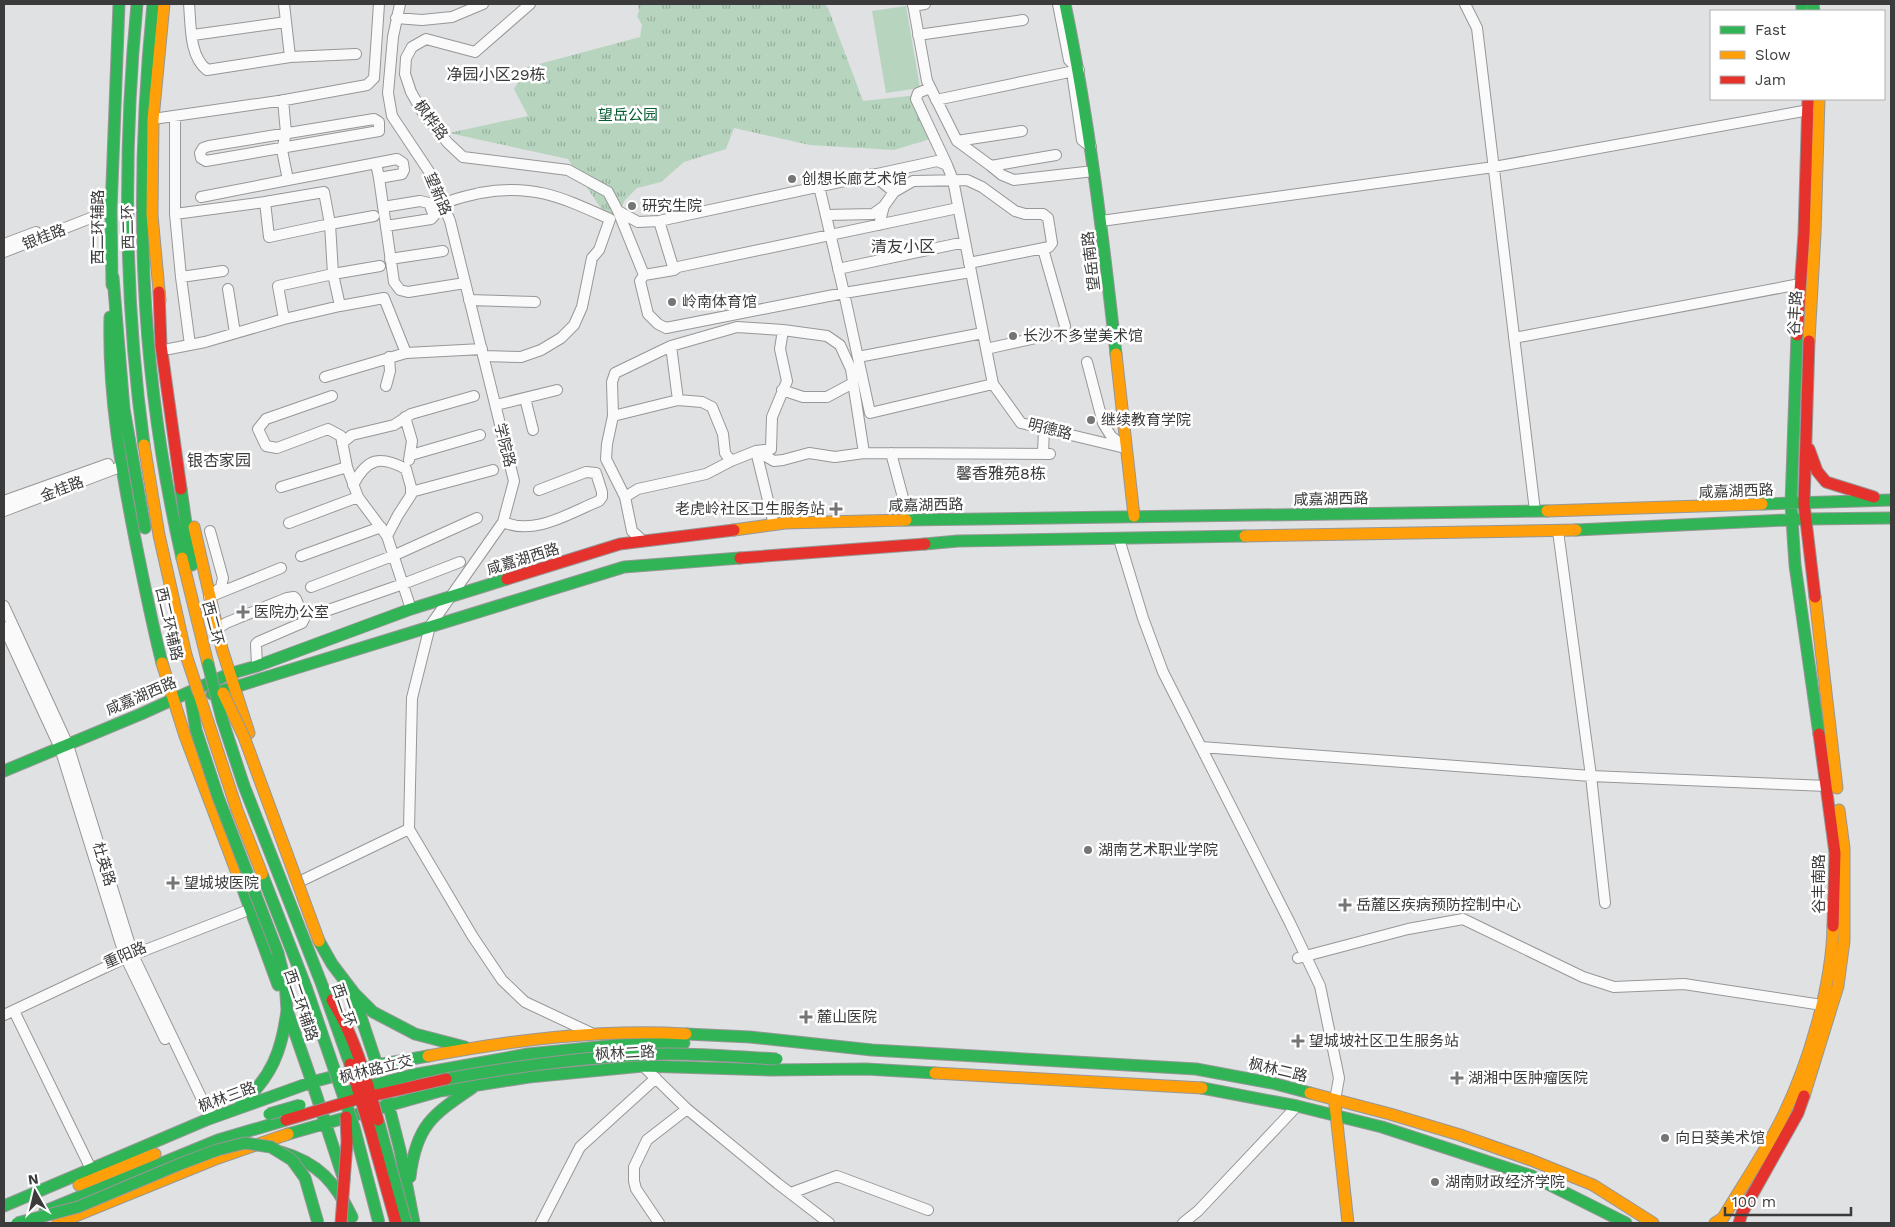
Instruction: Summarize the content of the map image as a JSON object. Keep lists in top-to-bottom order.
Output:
{
  "streets": {
    "main road": [
      "西二环辅路",
      "西二环",
      "望岳南路",
      "谷丰路",
      "咸嘉湖西路",
      "谷丰南路",
      "枫林二路",
      "枫林路立交",
      "枫林三路"
    ],
    "street": [
      "枫桦路",
      "望新路",
      "银桂路",
      "明德路",
      "学院路",
      "金桂路",
      "杜英路",
      "重阳路"
    ]
  },
  "crossings": [
    ["望新路", "学院路"],
    ["西二环辅路", "银桂路"],
    ["西二环辅路", "金桂路"],
    ["西二环辅路", "咸嘉湖西路"],
    ["西二环辅路", "重阳路"],
    ["西二环辅路", "枫林三路"],
    ["望岳南路", "明德路"],
    ["望岳南路", "咸嘉湖西路"],
    ["谷丰路", "咸嘉湖西路"],
    ["谷丰路", "谷丰南路"],
    ["学院路", "咸嘉湖西路"],
    ["咸嘉湖西路", "杜英路"],
    ["咸嘉湖西路", "谷丰南路"],
    ["杜英路", "重阳路"],
    ["杜英路", "枫林三路"],
    ["枫林二路", "枫林路立交"],
    ["枫林二路", "枫林三路"]
  ],
  "districts": [
    "净园小区29栋",
    "清友小区",
    "银杏家园",
    "馨香雅苑8栋"
  ],
  "parks": ["望岳公园"],
  "places": {
    "other": [
      "创想长廊艺术馆",
      "研究生院",
      "岭南体育馆",
      "长沙不多堂美术馆",
      "继续教育学院",
      "湖南艺术职业学院",
      "向日葵美术馆",
      "湖南财政经济学院"
    ],
    "health": [
      "老虎岭社区卫生服务站",
      "医院办公室",
      "望城坡医院",
      "岳麓区疾病预防控制中心",
      "麓山医院",
      "望城坡社区卫生服务站",
      "湖湘中医肿瘤医院"
    ]
  },
  "legend": ["Fast", "Slow", "Jam"],
  "scale_bar": "100 m",
  "north": "top"
}
